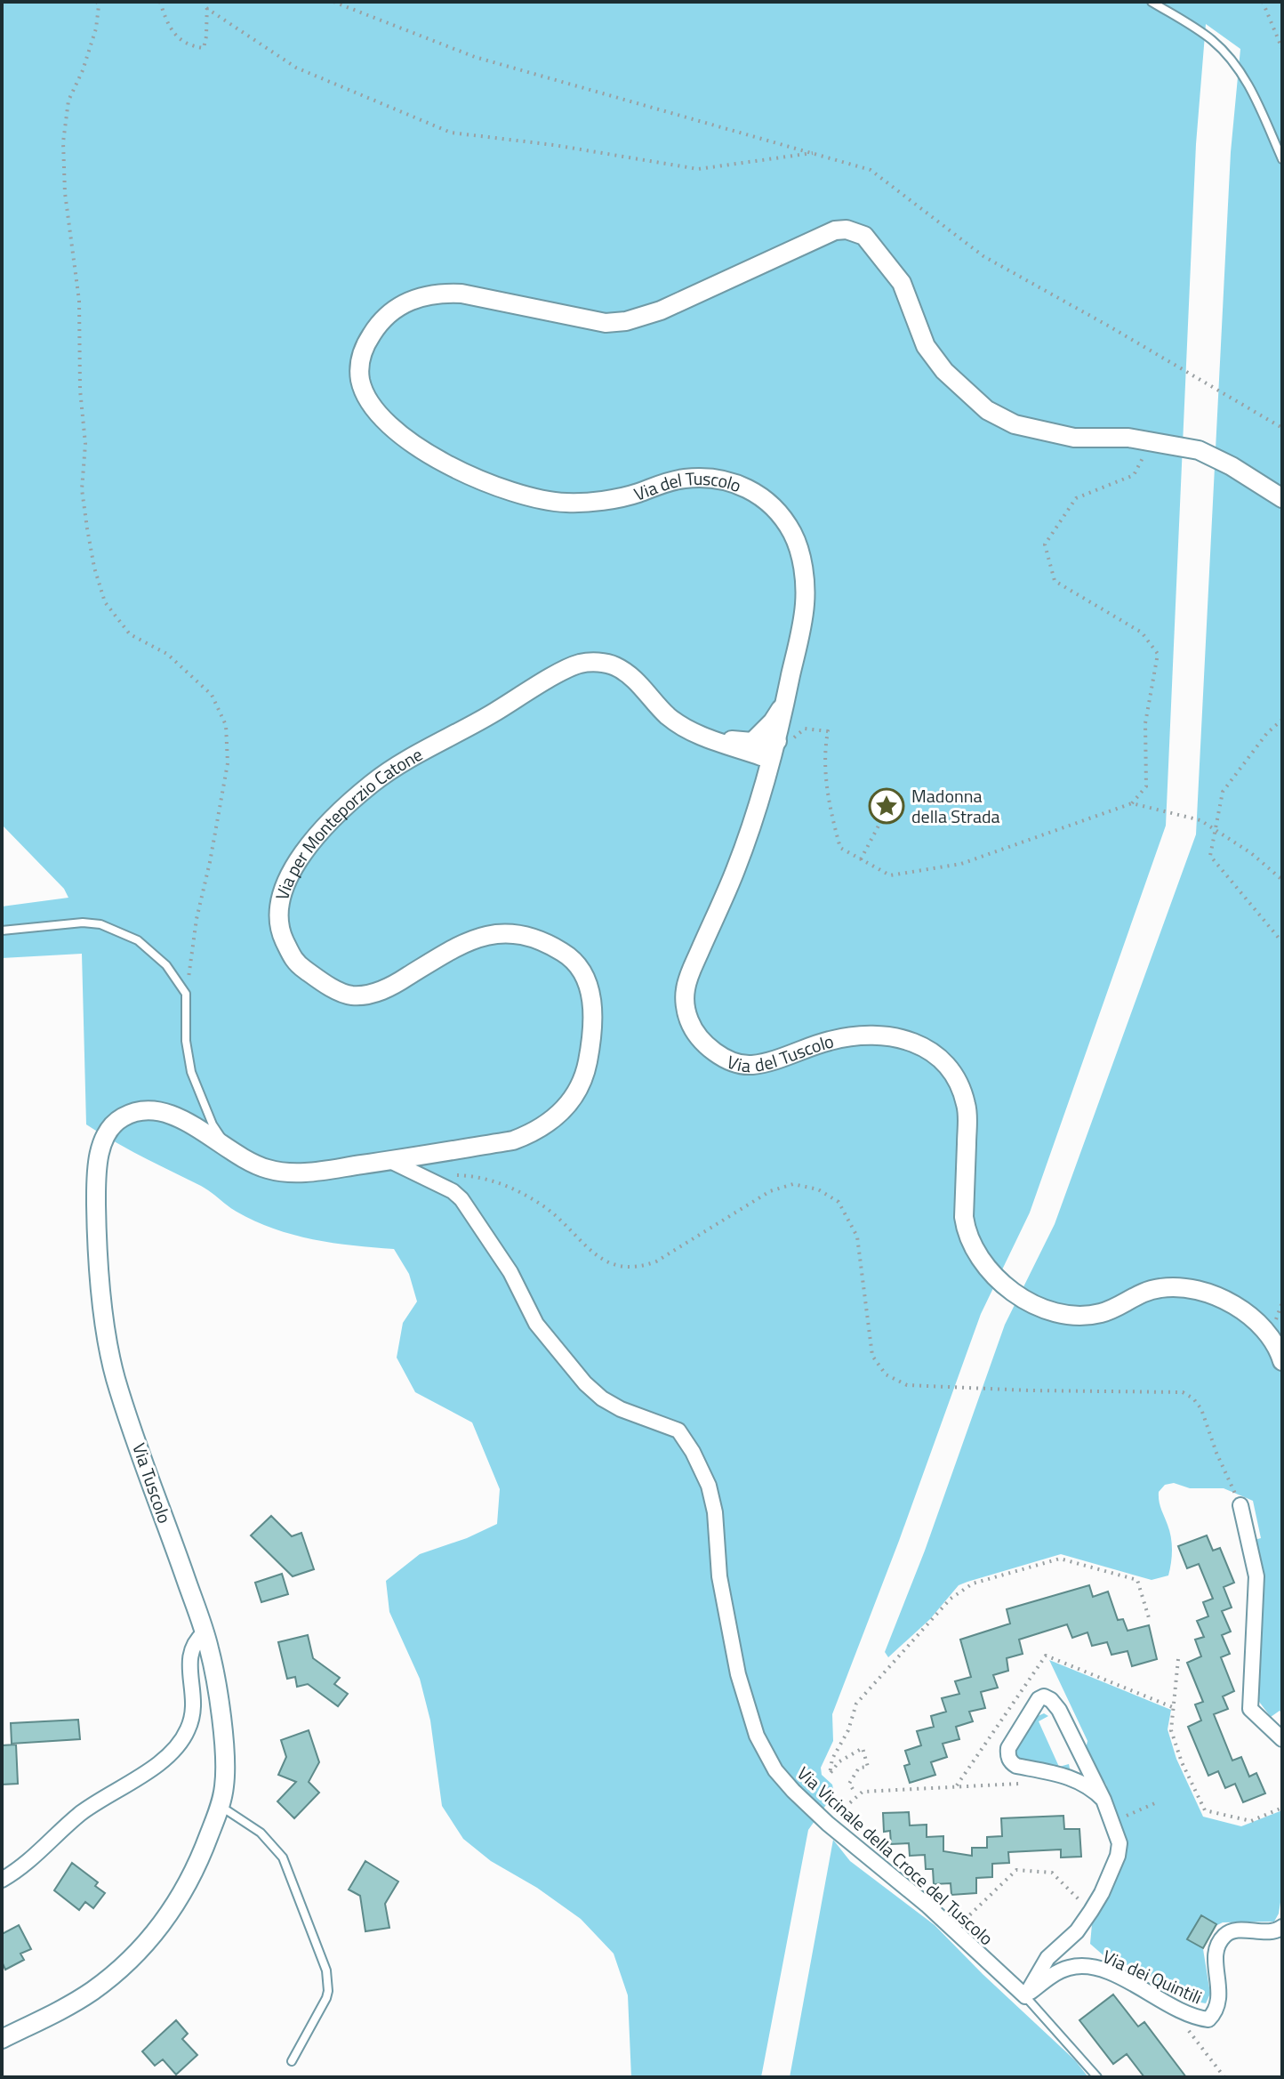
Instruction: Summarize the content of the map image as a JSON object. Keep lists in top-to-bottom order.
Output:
{
  "streets": {
    "street": [
      "Via del Tuscolo",
      "Via per Monteporzio Catone",
      "Via Tuscolo",
      "Via Vicinale della Croce del Tuscolo",
      "Via dei Quintili"
    ]
  },
  "crossings": [
    ["Via per Monteporzio Catone", "Via Tuscolo"],
    ["Via per Monteporzio Catone", "Via Vicinale della Croce del Tuscolo"],
    ["Via Tuscolo", "Via Vicinale della Croce del Tuscolo"],
    ["Via Vicinale della Croce del Tuscolo", "Via dei Quintili"]
  ],
  "places": {
    "place": ["Madonna della Strada"]
  }
}
